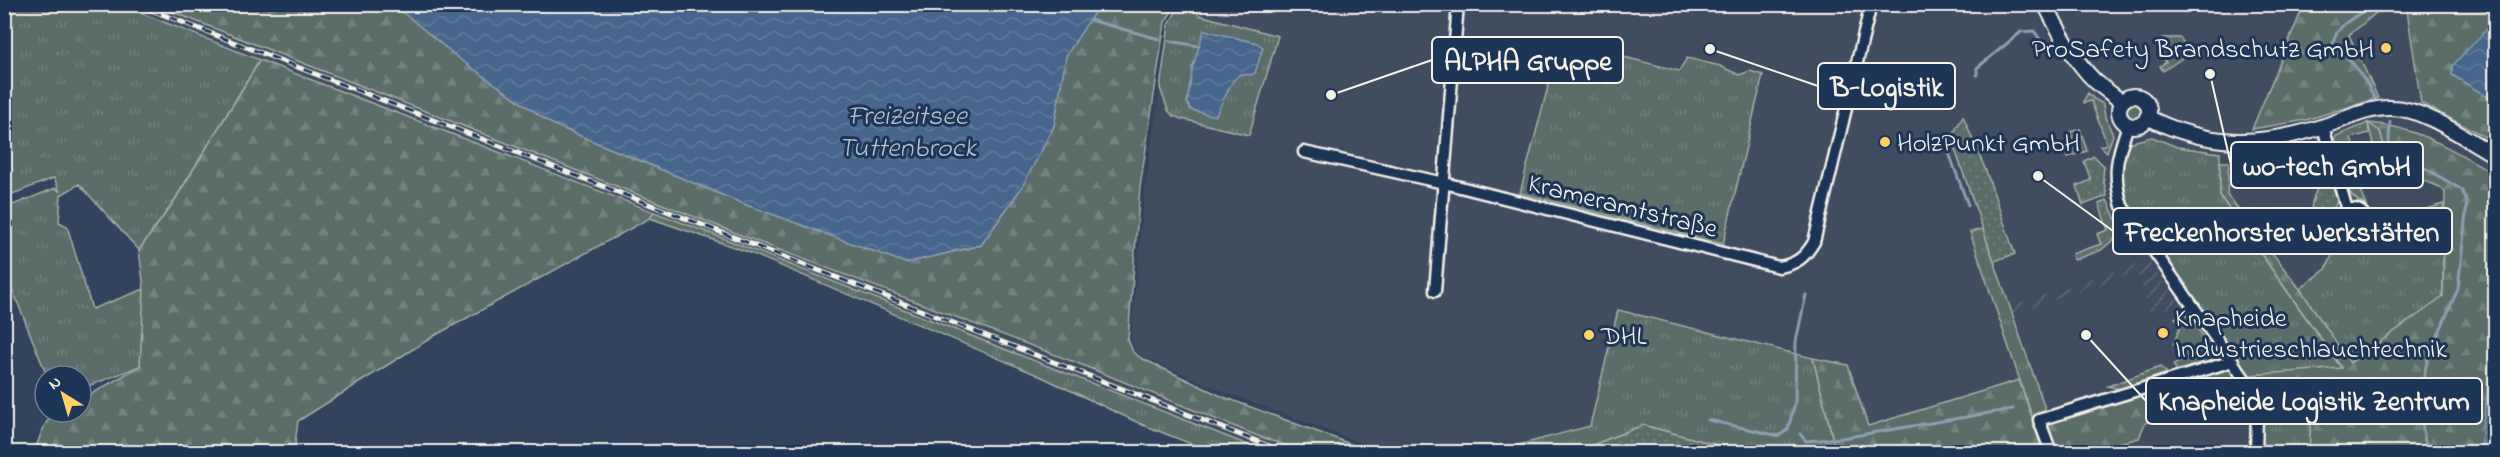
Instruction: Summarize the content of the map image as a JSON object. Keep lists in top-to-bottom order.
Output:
{
  "streets": {
    "street": ["Krameramtstraße"]
  },
  "water": ["Freizeitsee Tuttenbrock"],
  "places": [
    "ProSafety Brandschutz GmbH",
    "B-Logistik",
    "wo-tech GmbH",
    "ALPHA Gruppe",
    "HolzPunkt GmbH",
    "Freckenhorster Werkstätten",
    "Knapheide Industrieschlauchtechnik",
    "DHL",
    "Knapheide Logistik Zentrum"
  ],
  "north": "top left"
}
